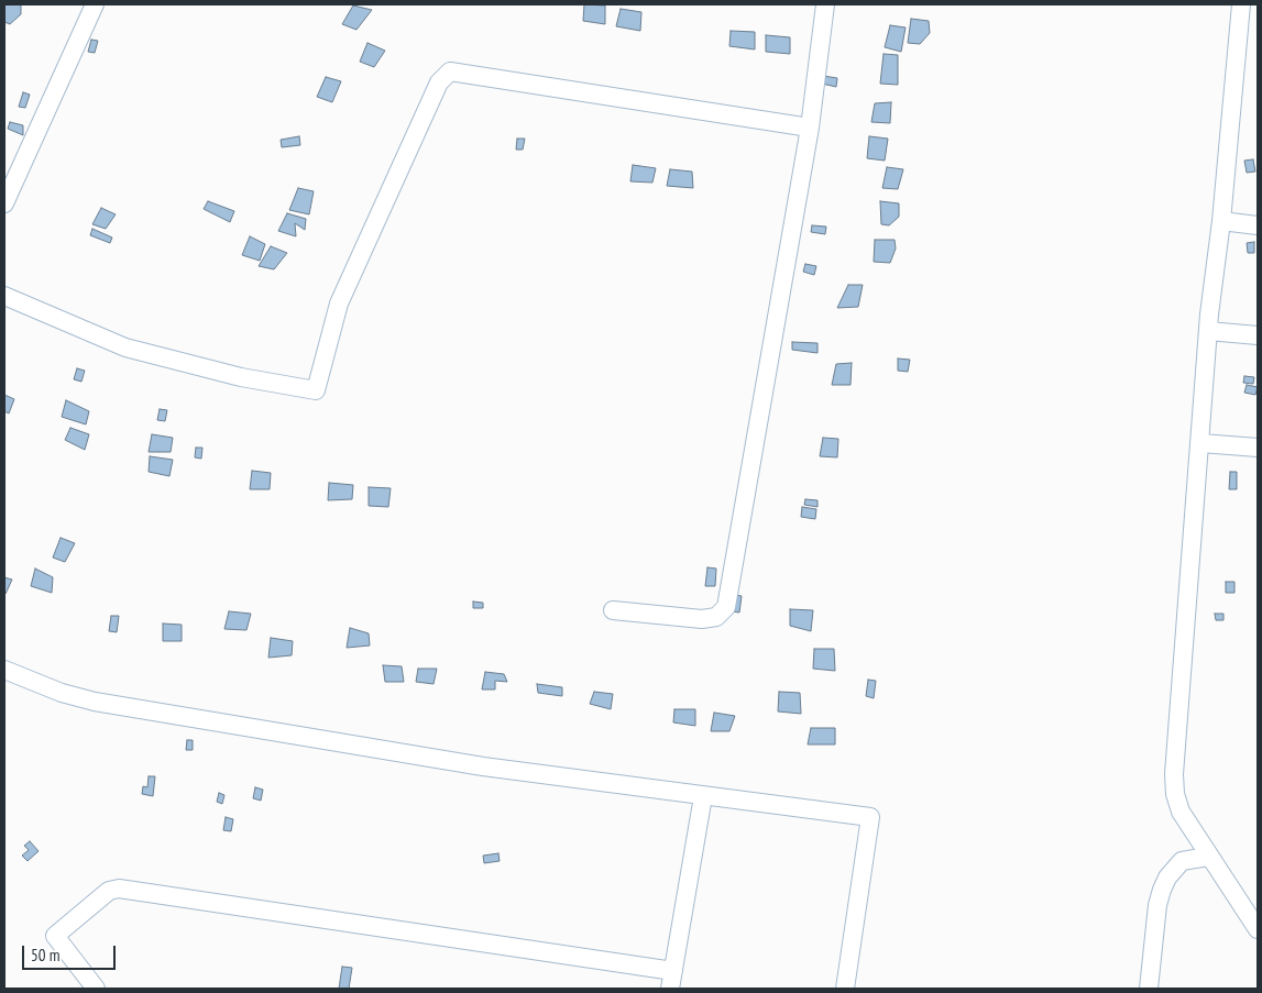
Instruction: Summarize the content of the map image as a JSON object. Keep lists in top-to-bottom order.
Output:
{
  "scale_bar": "50 m"
}
